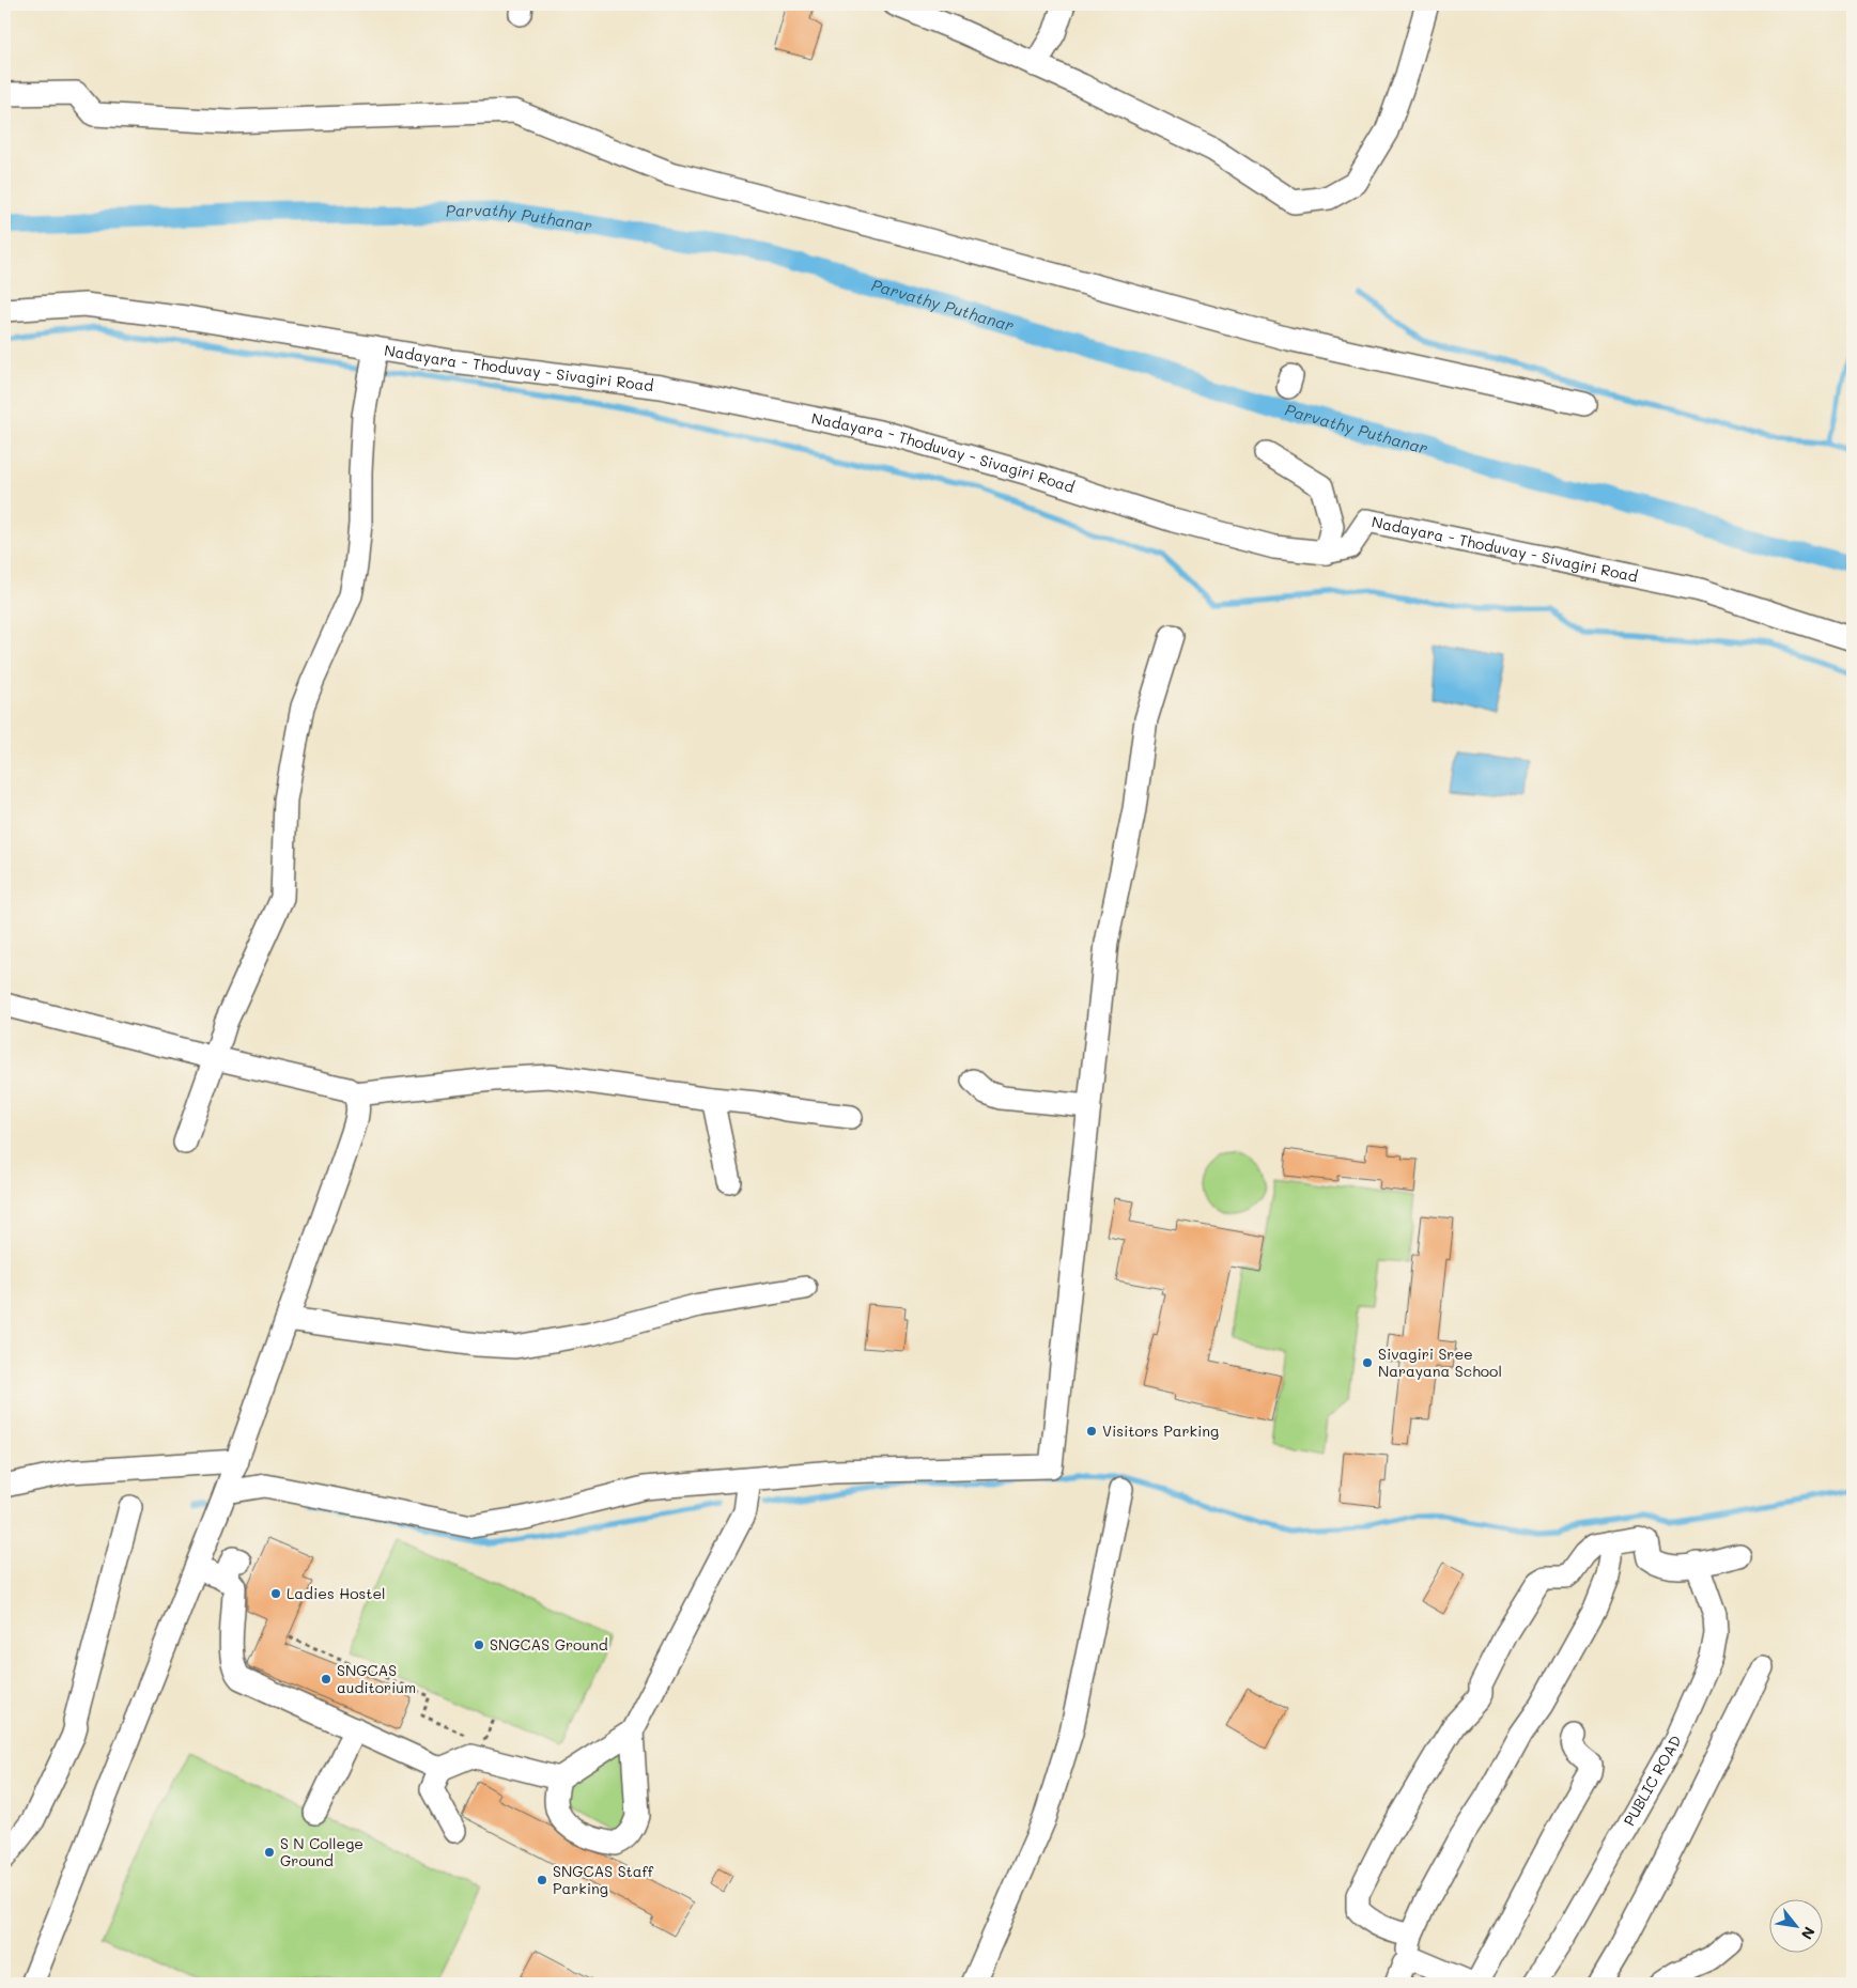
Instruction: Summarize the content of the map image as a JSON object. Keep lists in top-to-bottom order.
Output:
{
  "streets": {
    "street": ["Nadayara - Thoduvay - Sivagiri Road", "PUBLIC ROAD"]
  },
  "water": ["Parvathy Puthanar"],
  "places": [
    "Sivagiri Sree Narayana School",
    "Visitors Parking",
    "Ladies Hostel",
    "SNGCAS Ground",
    "SNGCAS auditorium",
    "S N College Ground",
    "SNGCAS Staff Parking"
  ],
  "north": "bottom right"
}
